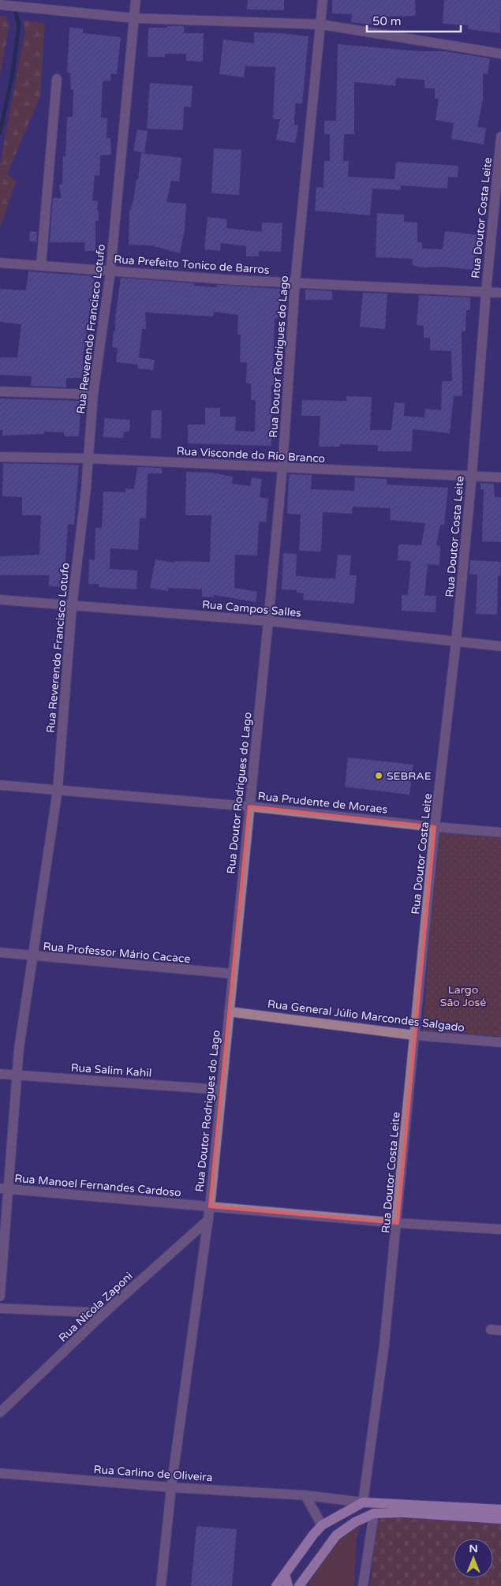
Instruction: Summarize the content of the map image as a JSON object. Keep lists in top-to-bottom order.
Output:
{
  "streets": {
    "main road": ["Rua Carlino de Oliveira"],
    "street": [
      "Rua Doutor Costa Leite",
      "Rua Prefeito Tonico de Barros",
      "Rua Reverendo Francisco Lotufo",
      "Rua Doutor Rodrigues do Lago",
      "Rua Visconde do Rio Branco",
      "Rua Campos Salles",
      "Rua Prudente de Moraes",
      "Rua Professor Mário Cacace",
      "Rua General Júlio Marcondes Salgado",
      "Rua Salim Kahil",
      "Rua Manoel Fernandes Cardoso",
      "Rua Nicola Zaponi"
    ]
  },
  "crossings": [
    ["Rua Doutor Costa Leite", "Rua Prefeito Tonico de Barros"],
    ["Rua Doutor Costa Leite", "Rua Visconde do Rio Branco"],
    ["Rua Doutor Costa Leite", "Rua Campos Salles"],
    ["Rua Doutor Costa Leite", "Rua Prudente de Moraes"],
    ["Rua Doutor Costa Leite", "Rua General Júlio Marcondes Salgado"],
    ["Rua Doutor Costa Leite", "Rua Manoel Fernandes Cardoso"],
    ["Rua Doutor Costa Leite", "Rua Carlino de Oliveira"],
    ["Rua Prefeito Tonico de Barros", "Rua Reverendo Francisco Lotufo"],
    ["Rua Prefeito Tonico de Barros", "Rua Doutor Rodrigues do Lago"],
    ["Rua Reverendo Francisco Lotufo", "Rua Visconde do Rio Branco"],
    ["Rua Reverendo Francisco Lotufo", "Rua Campos Salles"],
    ["Rua Reverendo Francisco Lotufo", "Rua Prudente de Moraes"],
    ["Rua Reverendo Francisco Lotufo", "Rua Professor Mário Cacace"],
    ["Rua Reverendo Francisco Lotufo", "Rua Salim Kahil"],
    ["Rua Reverendo Francisco Lotufo", "Rua Manoel Fernandes Cardoso"],
    ["Rua Doutor Rodrigues do Lago", "Rua Visconde do Rio Branco"],
    ["Rua Doutor Rodrigues do Lago", "Rua Campos Salles"],
    ["Rua Doutor Rodrigues do Lago", "Rua Prudente de Moraes"],
    ["Rua Doutor Rodrigues do Lago", "Rua Professor Mário Cacace"],
    ["Rua Doutor Rodrigues do Lago", "Rua General Júlio Marcondes Salgado"],
    ["Rua Doutor Rodrigues do Lago", "Rua Salim Kahil"],
    ["Rua Doutor Rodrigues do Lago", "Rua Manoel Fernandes Cardoso"],
    ["Rua Doutor Rodrigues do Lago", "Rua Nicola Zaponi"],
    ["Rua Doutor Rodrigues do Lago", "Rua Carlino de Oliveira"]
  ],
  "parks": ["Largo São José"],
  "places": ["SEBRAE"],
  "scale_bar": "50 m",
  "north": "top"
}
